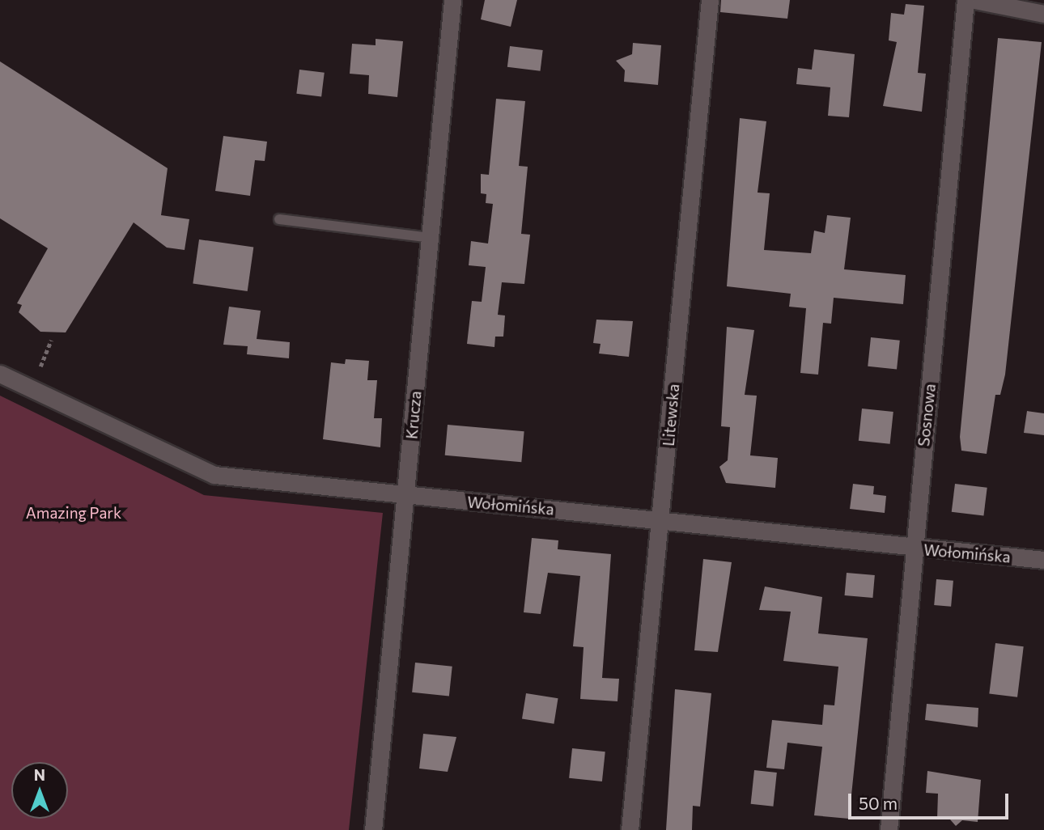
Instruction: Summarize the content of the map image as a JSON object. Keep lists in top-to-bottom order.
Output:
{
  "streets": {
    "street": [
      "Krucza",
      "Litewska",
      "Sosnowa",
      "Wołomińska"
    ]
  },
  "crossings": [
    ["Krucza", "Wołomińska"],
    ["Litewska", "Wołomińska"],
    ["Sosnowa", "Wołomińska"]
  ],
  "parks": ["Amazing Park"],
  "scale_bar": "50 m",
  "north": "top"
}
